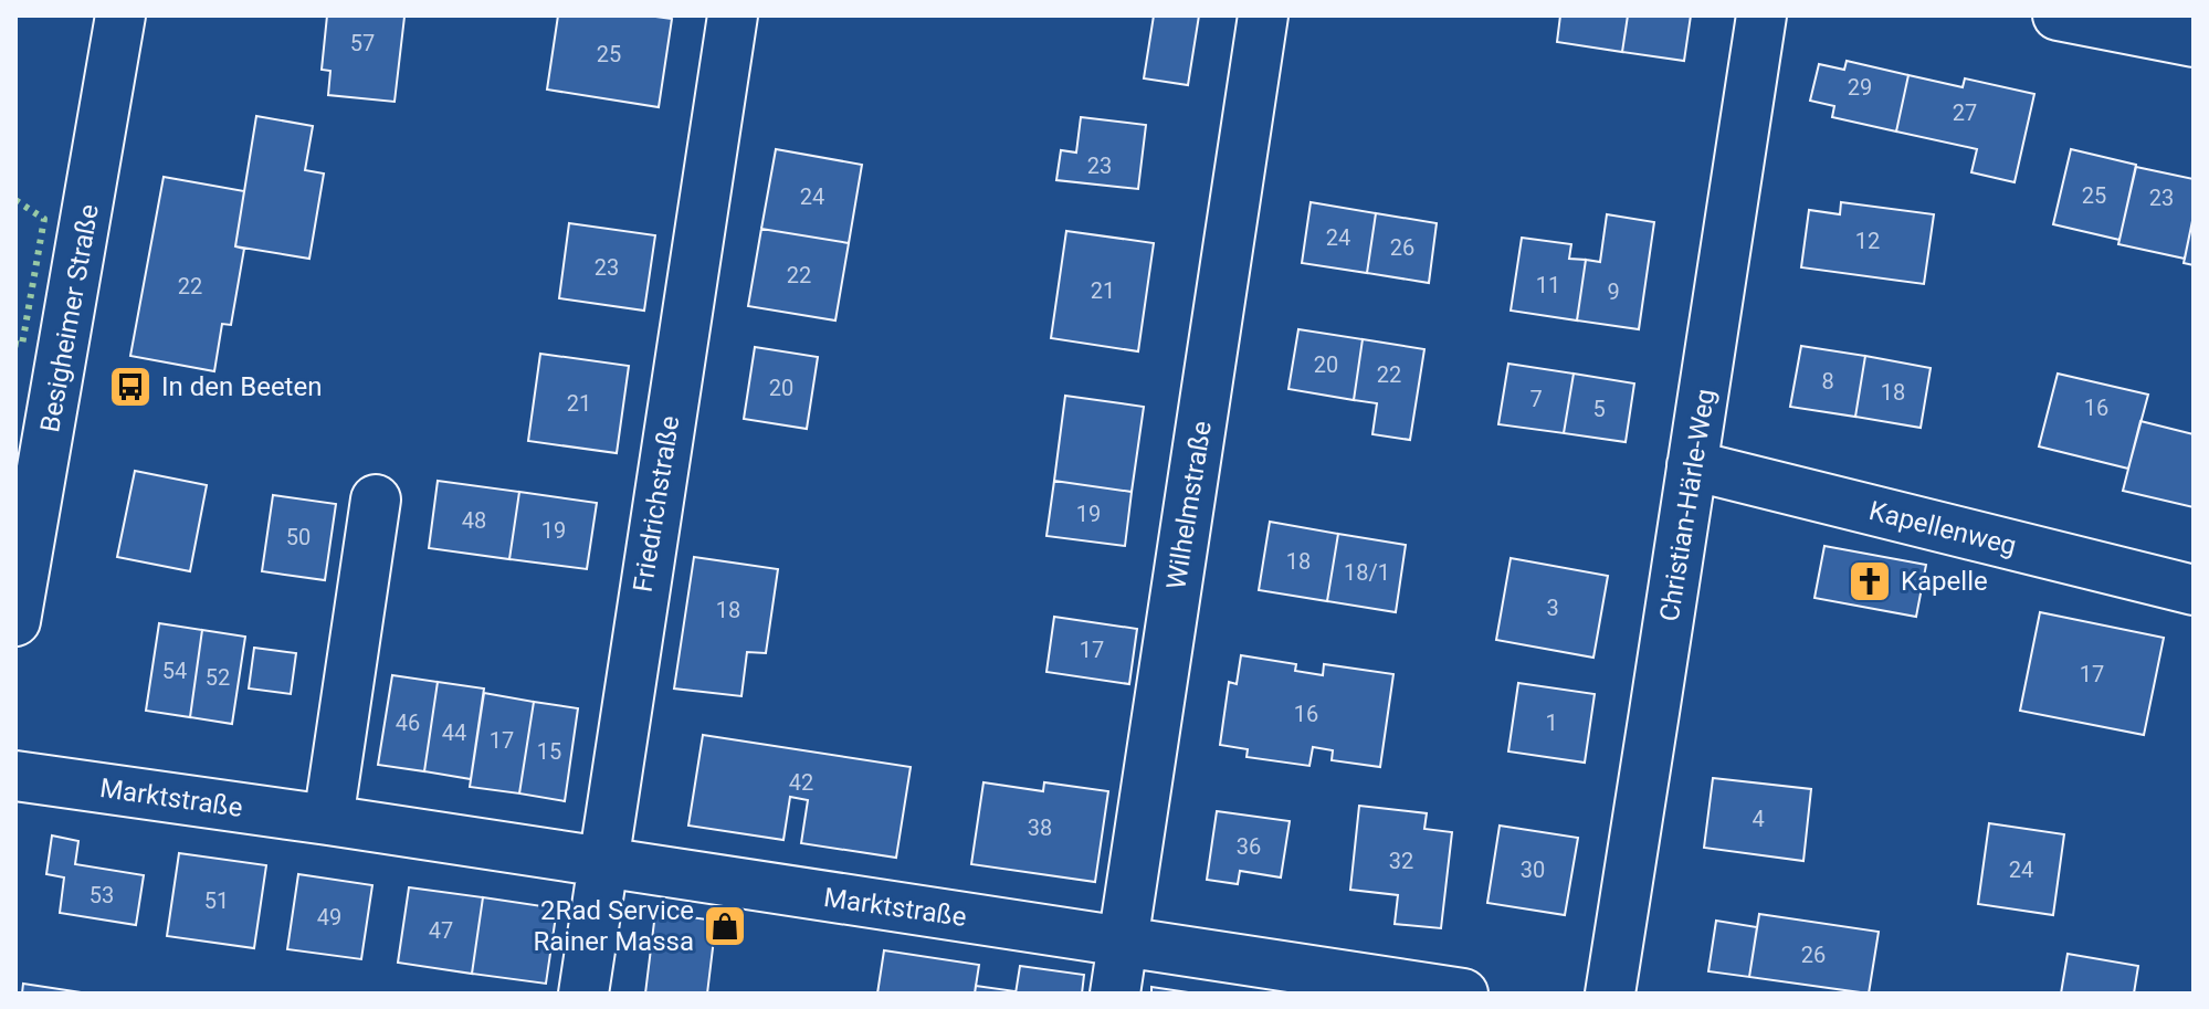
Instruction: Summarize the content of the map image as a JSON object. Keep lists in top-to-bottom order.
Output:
{
  "streets": {
    "street": [
      "Besigheimer Straße",
      "Friedrichstraße",
      "Wilhelmstraße",
      "Christian-Härle-Weg",
      "Kapellenweg",
      "Marktstraße"
    ]
  },
  "crossings": [
    ["Friedrichstraße", "Marktstraße"],
    ["Wilhelmstraße", "Marktstraße"],
    ["Christian-Härle-Weg", "Kapellenweg"]
  ],
  "places": {
    "bus stop": ["In den Beeten"],
    "church": ["Kapelle"],
    "shop": ["2Rad Service Rainer Massa"]
  },
  "house_numbers": [
    "57",
    "25",
    "29",
    "27",
    "23",
    "25",
    "24",
    "23",
    "24",
    "12",
    "26",
    "23",
    "22",
    "11",
    "22",
    "21",
    "9",
    "20",
    "22",
    "8",
    "20",
    "18",
    "7",
    "21",
    "16",
    "5",
    "19",
    "48",
    "19",
    "50",
    "18",
    "18/1",
    "3",
    "18",
    "17",
    "54",
    "17",
    "52",
    "16",
    "46",
    "1",
    "44",
    "17",
    "15",
    "42",
    "4",
    "38",
    "36",
    "32",
    "30",
    "24",
    "53",
    "51",
    "49",
    "47",
    "26"
  ]
}
